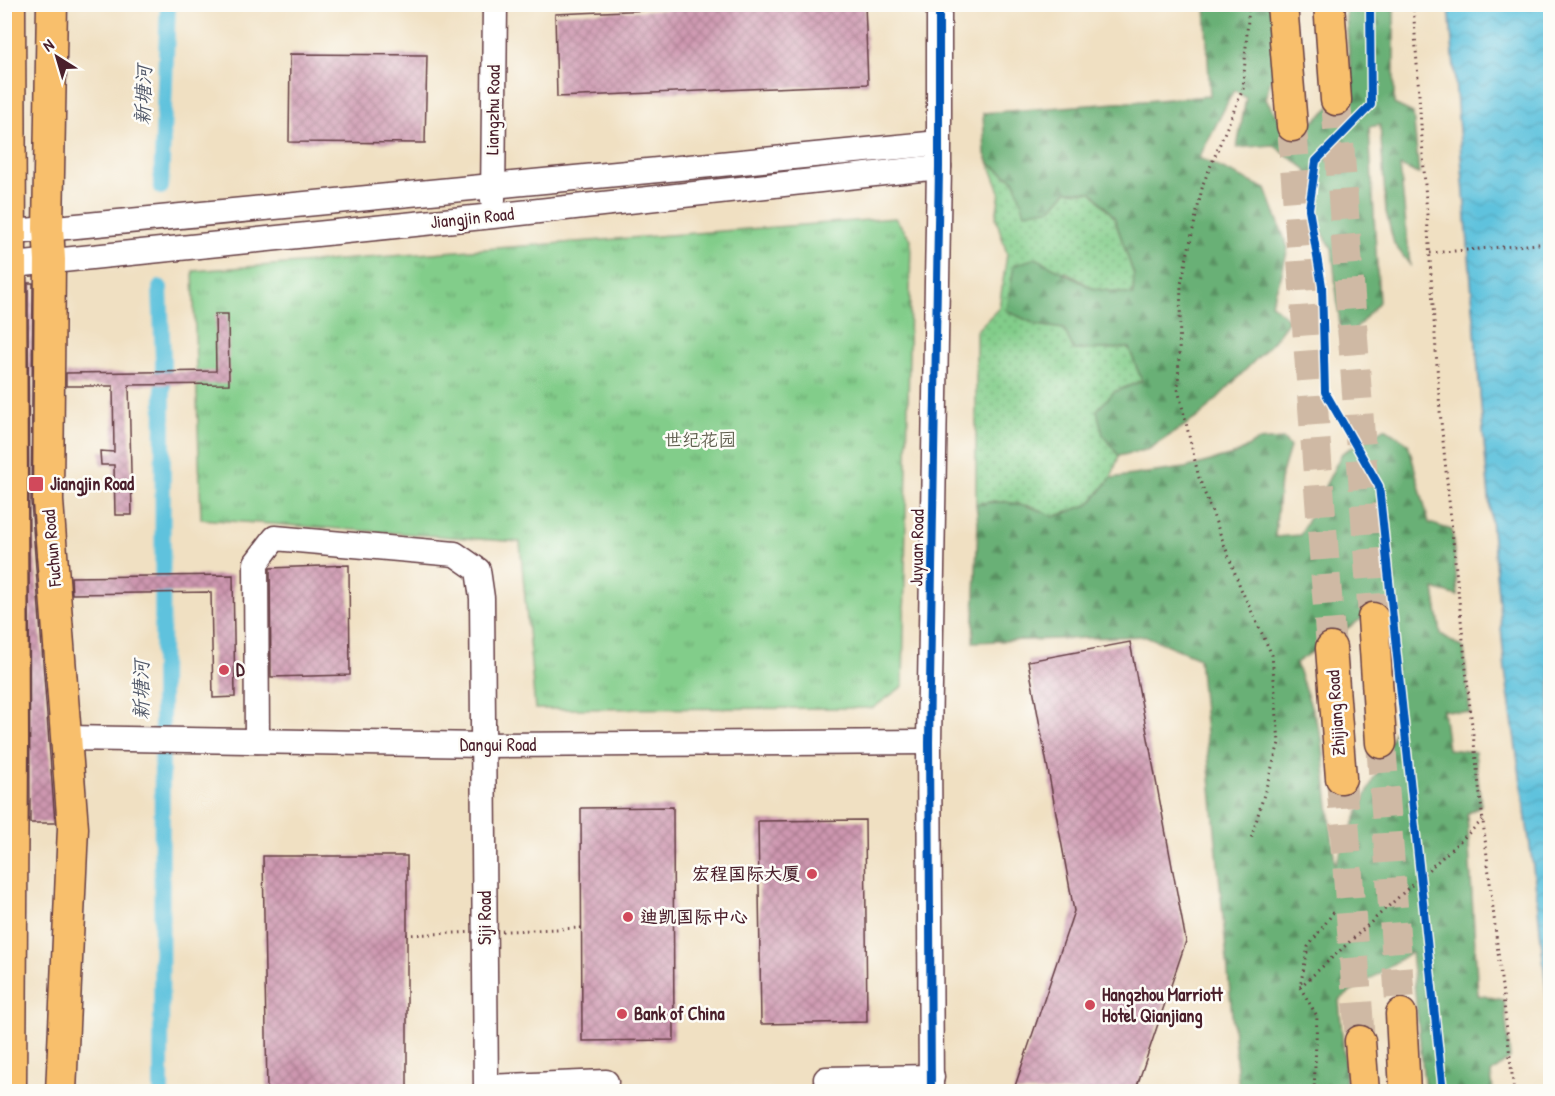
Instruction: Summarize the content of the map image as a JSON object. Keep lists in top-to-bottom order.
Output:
{
  "streets": {
    "main road": ["Fuchun Road", "Zhijiang Road"],
    "street": [
      "Liangzhu Road",
      "Jiangjin Road",
      "Juyuan Road",
      "Dangui Road",
      "Siji Road"
    ]
  },
  "crossings": [
    ["Liangzhu Road", "Jiangjin Road"],
    ["Jiangjin Road", "Fuchun Road"],
    ["Jiangjin Road", "Juyuan Road"],
    ["Fuchun Road", "Dangui Road"],
    ["Juyuan Road", "Dangui Road"],
    ["Dangui Road", "Siji Road"]
  ],
  "water": ["新塘河"],
  "parks": ["世纪花园"],
  "places": {
    "transit": ["Jiangjin Road"],
    "other": [
      "D",
      "宏程国际大厦",
      "迪凯国际中心",
      "Hangzhou Marriott Hotel Qianjiang",
      "Bank of China"
    ]
  },
  "north": "top left"
}
